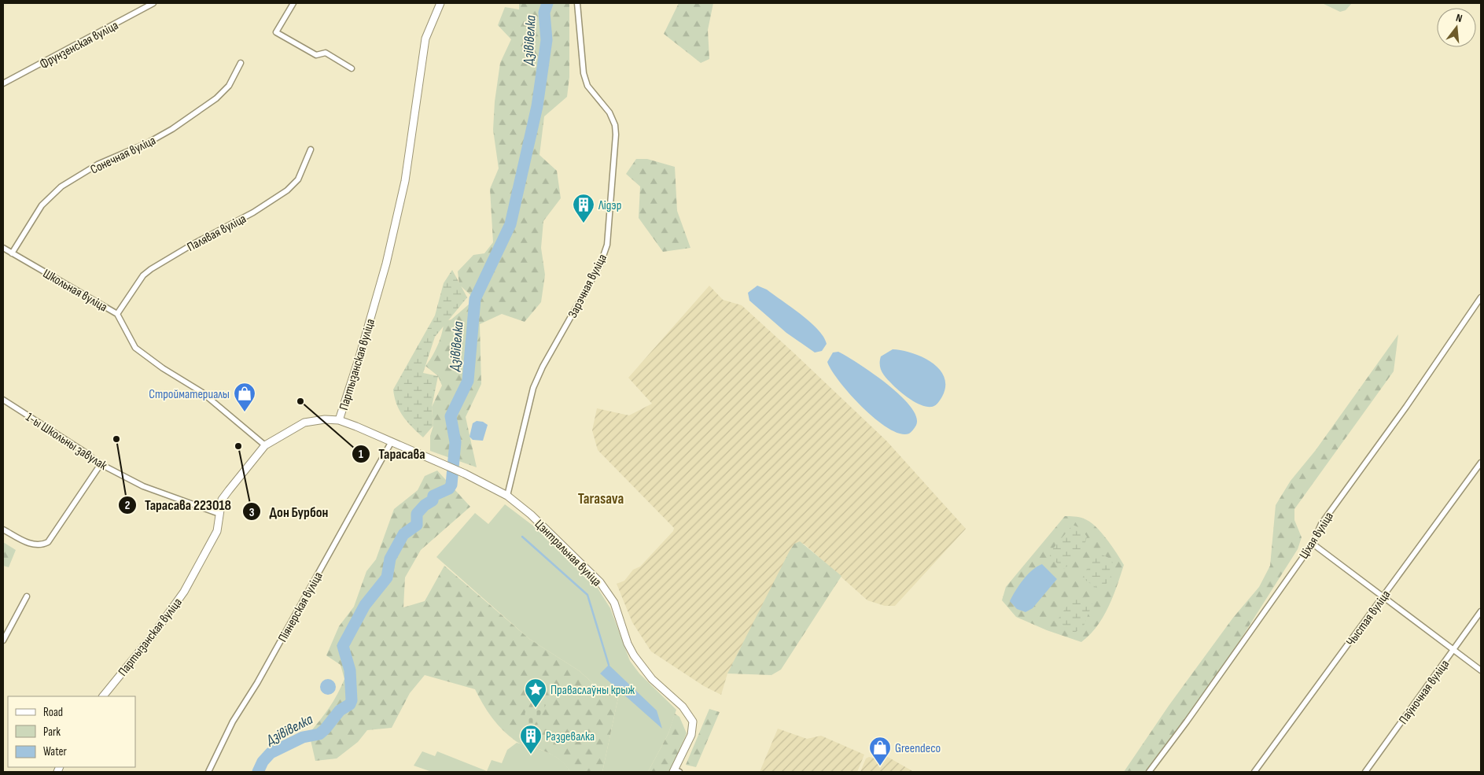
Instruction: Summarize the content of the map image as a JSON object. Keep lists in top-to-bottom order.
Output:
{
  "streets": {
    "street": [
      "Фрунзенская вуліца",
      "Сонечная вуліца",
      "Палявая вуліца",
      "Зарэчная вуліца",
      "Школьная вуліца",
      "Партызанская вуліца",
      "1-ы Школьны завулак",
      "Ціхая вуліца",
      "Цэнтральная вуліца",
      "Піянерская вуліца",
      "Чыстая вуліца",
      "Паўночная вуліца"
    ]
  },
  "crossings": [
    ["Сонечная вуліца", "Школьная вуліца"],
    ["Палявая вуліца", "Школьная вуліца"],
    ["Зарэчная вуліца", "Цэнтральная вуліца"],
    ["Школьная вуліца", "Партызанская вуліца"],
    ["Партызанская вуліца", "1-ы Школьны завулак"],
    ["Партызанская вуліца", "Цэнтральная вуліца"],
    ["Цэнтральная вуліца", "Піянерская вуліца"]
  ],
  "districts": ["Tarasava"],
  "water": ["Дзівівелка"],
  "places": {
    "building": ["Лідэр", "Раздевалка"],
    "other": ["Тарасава", "Тарасава 223018", "Дон Бурбон"],
    "shop": ["Стройматериалы", "Greendeco"],
    "place": ["Праваслаўны крыж"]
  },
  "legend": ["Road", "Park", "Water"],
  "north": "top"
}
